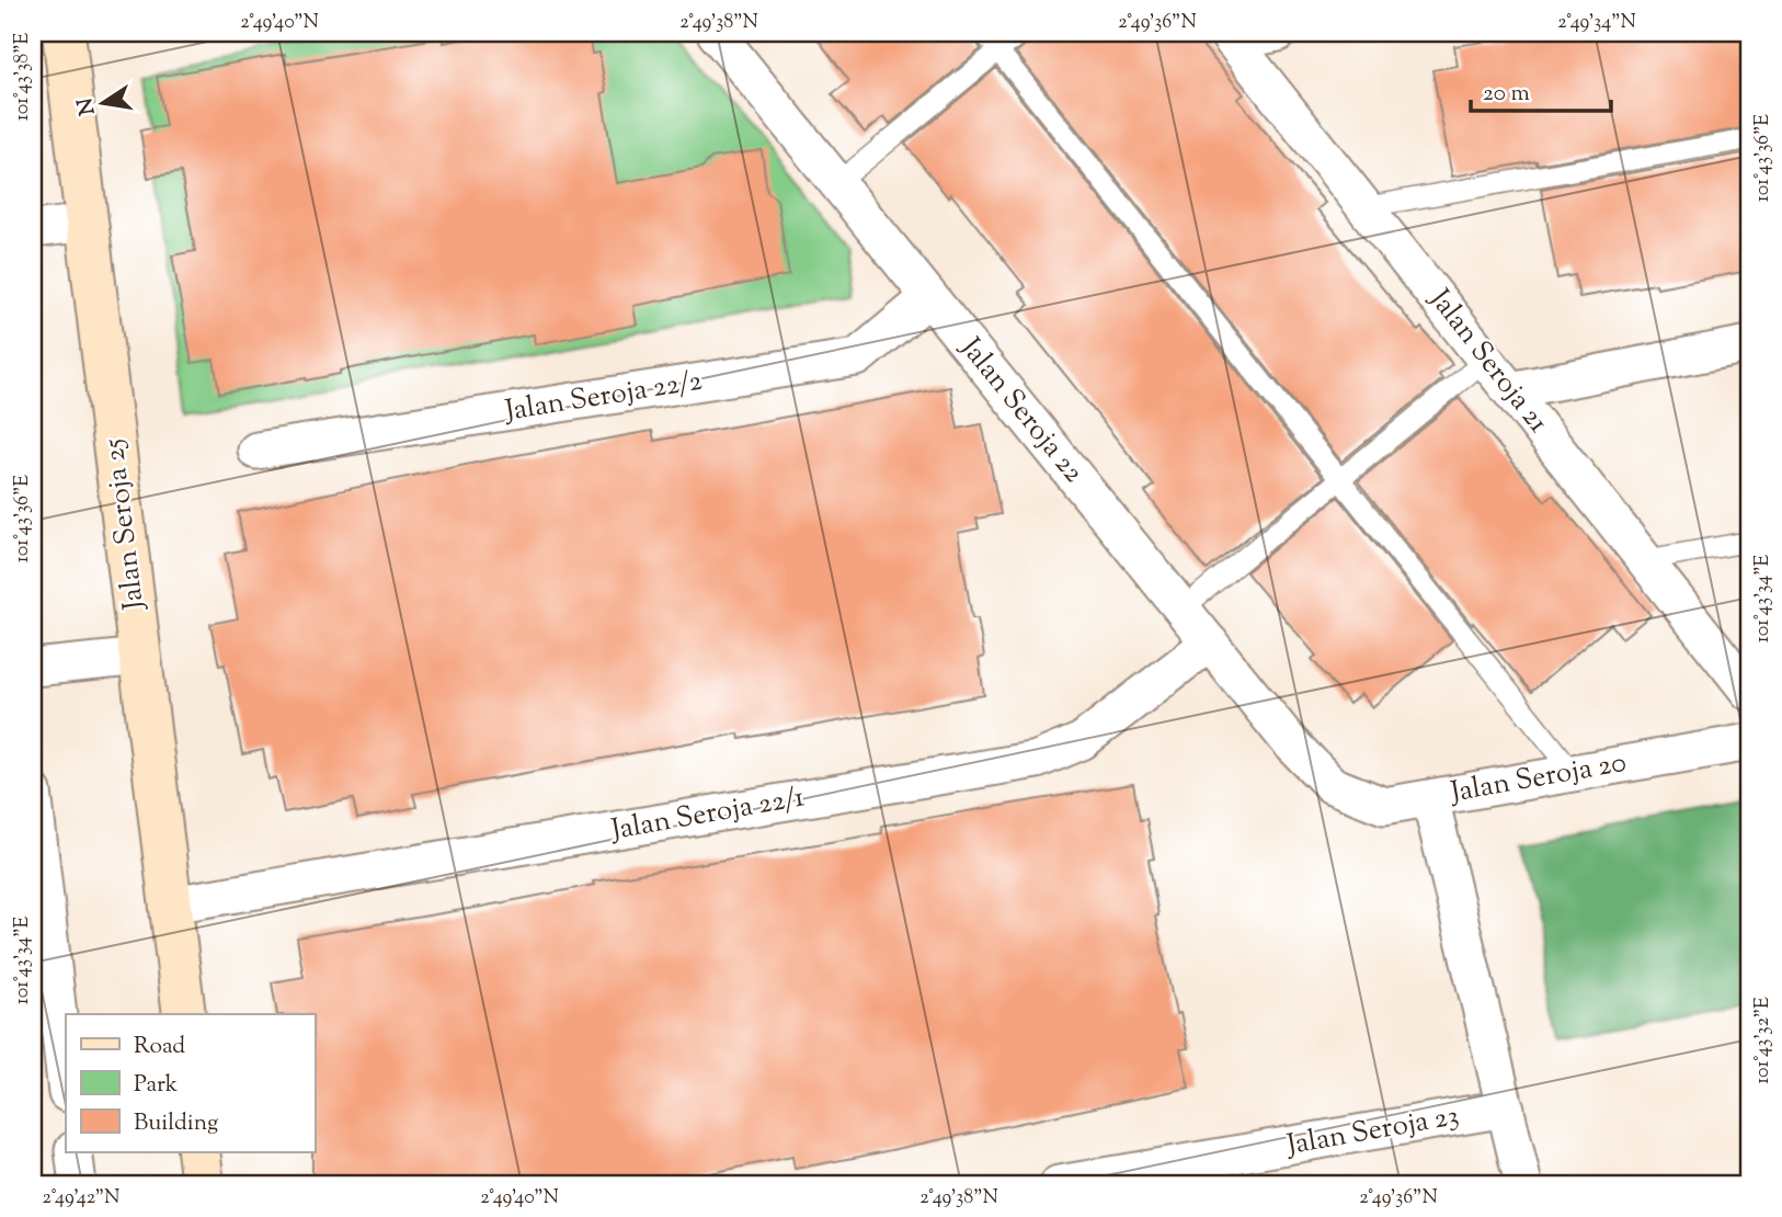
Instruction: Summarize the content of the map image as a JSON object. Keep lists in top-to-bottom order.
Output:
{
  "streets": {
    "street": [
      "Jalan Seroja 21",
      "Jalan Seroja 22/2",
      "Jalan Seroja 22",
      "Jalan Seroja 25",
      "Jalan Seroja 20",
      "Jalan Seroja 22/1",
      "Jalan Seroja 23"
    ]
  },
  "crossings": [
    ["Jalan Seroja 22/2", "Jalan Seroja 22"],
    ["Jalan Seroja 22", "Jalan Seroja 20"],
    ["Jalan Seroja 22", "Jalan Seroja 22/1"],
    ["Jalan Seroja 25", "Jalan Seroja 22/1"]
  ],
  "legend": ["Road", "Park", "Building"],
  "scale_bar": "20 m",
  "north": "left",
  "coordinates": [
    "2°49'40\"N",
    "2°49'38\"N",
    "2°49'36\"N",
    "2°49'34\"N",
    "101°43'38\"E",
    "101°43'36\"E",
    "101°43'34\"E",
    "101°43'32\"E",
    "2°49'42\"N"
  ]
}
